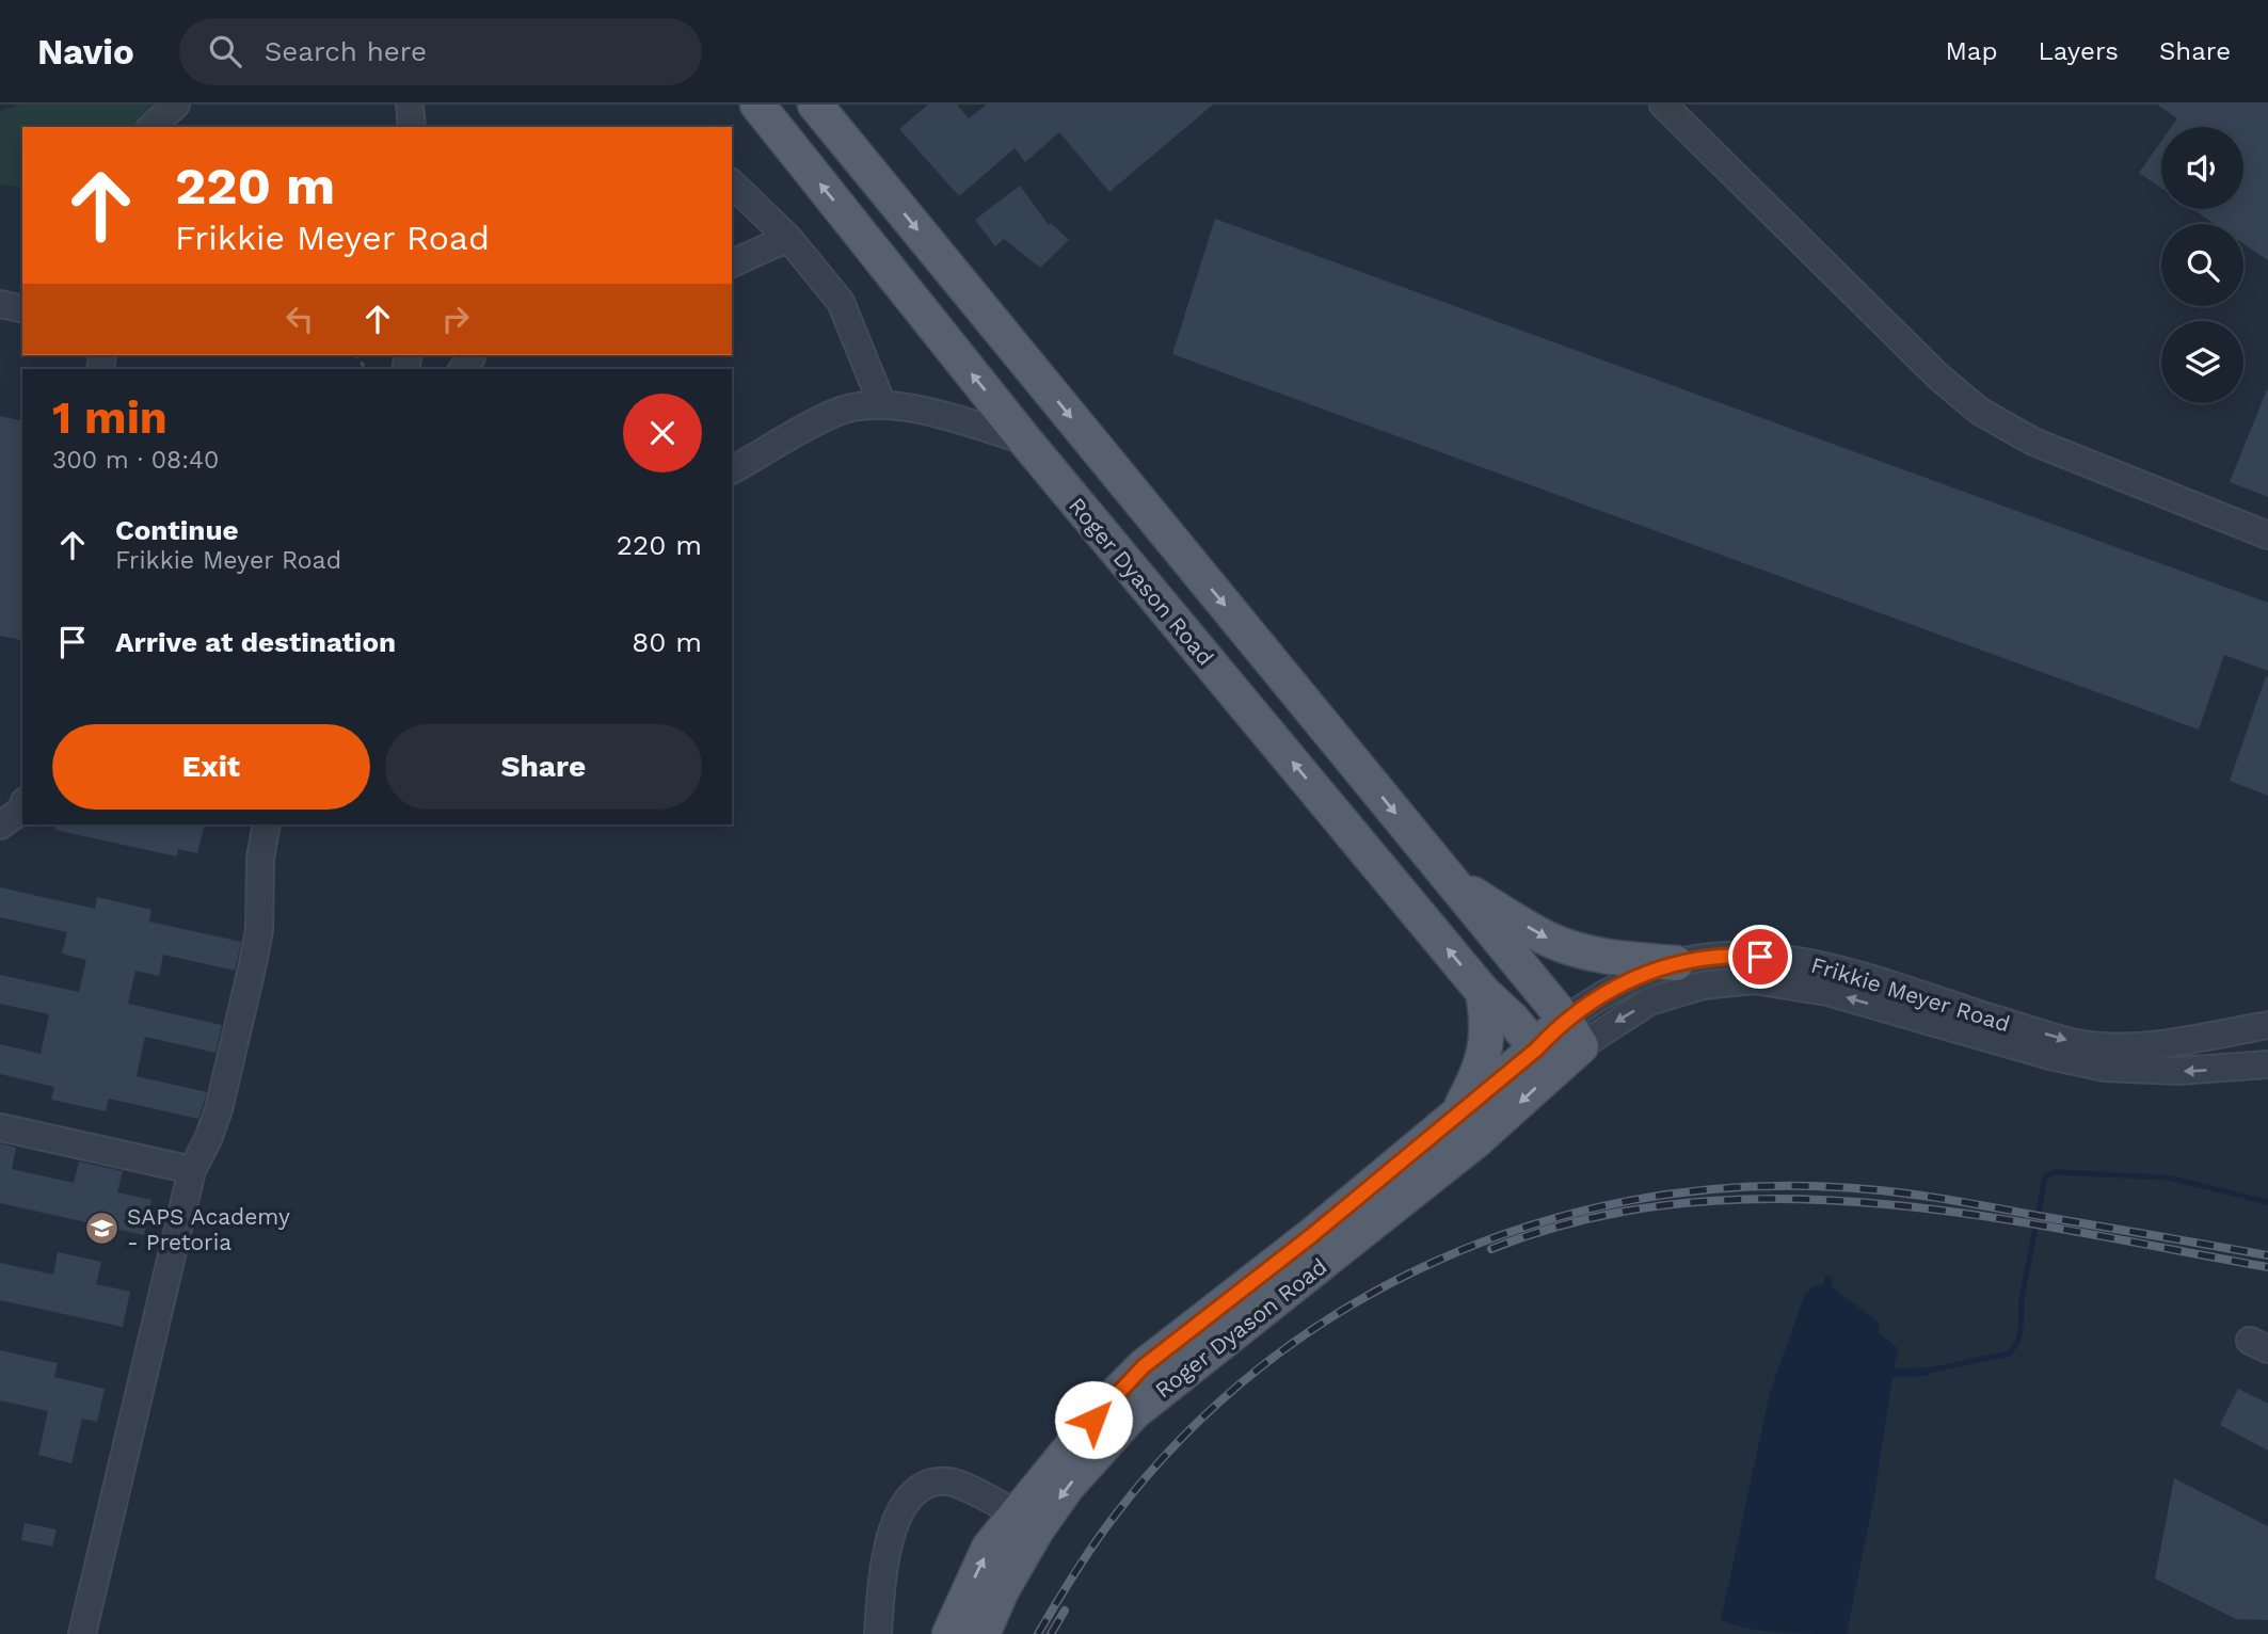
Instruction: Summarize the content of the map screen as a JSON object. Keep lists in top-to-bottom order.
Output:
{
  "streets": {
    "main road": ["Roger Dyason Road"],
    "street": ["Frikkie Meyer Road"]
  },
  "crossings": [
    ["Roger Dyason Road", "Frikkie Meyer Road"]
  ],
  "places": {
    "school or university": ["SAPS Academy - Pretoria"]
  },
  "page": {
    "header": "Navio",
    "search": "Search here",
    "nav": ["Map", "Layers", "Share"],
    "turn": ["220 m", "Frikkie Meyer Road"],
    "heading": ["1 min", "300 m · 08:40"],
    "list": [
      {
        "name": "Continue",
        "note": "Frikkie Meyer Road",
        "value": "220 m"
      },
      {
        "name": "Arrive at destination",
        "value": "80 m"
      }
    ],
    "buttons": ["Exit", "Share"]
  }
}
